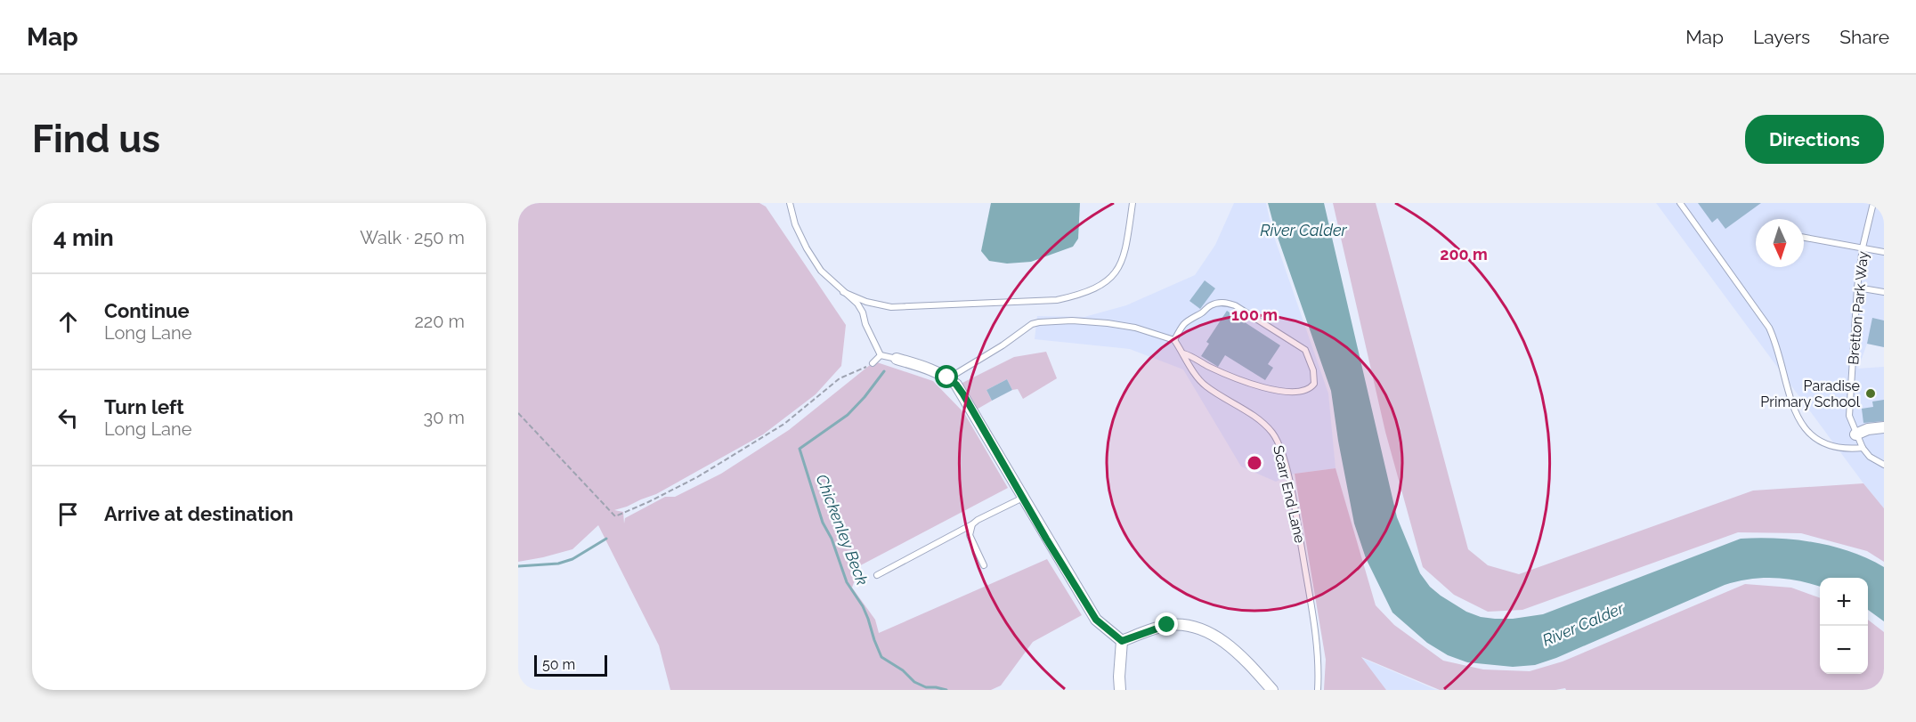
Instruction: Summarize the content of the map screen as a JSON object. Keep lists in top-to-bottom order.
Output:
{
  "streets": {
    "lane": ["Bretton Park Way", "Scarr End Lane"]
  },
  "water": ["River Calder", "Chickenley Beck"],
  "places": ["Paradise Primary School"],
  "scale_bar": "50 m",
  "north": "bottom",
  "page": {
    "header": "Map",
    "nav": ["Map", "Layers", "Share"],
    "buttons": "Directions",
    "title": "Find us",
    "heading": ["4 min", "Walk · 250 m"],
    "list": [
      ["Continue", "Long Lane", "220 m"],
      ["Turn left", "Long Lane", "30 m"],
      "Arrive at destination"
    ],
    "map_buttons": ["+", "−"],
    "scale": "50 m"
  },
  "rings": ["200 m", "100 m"]
}
